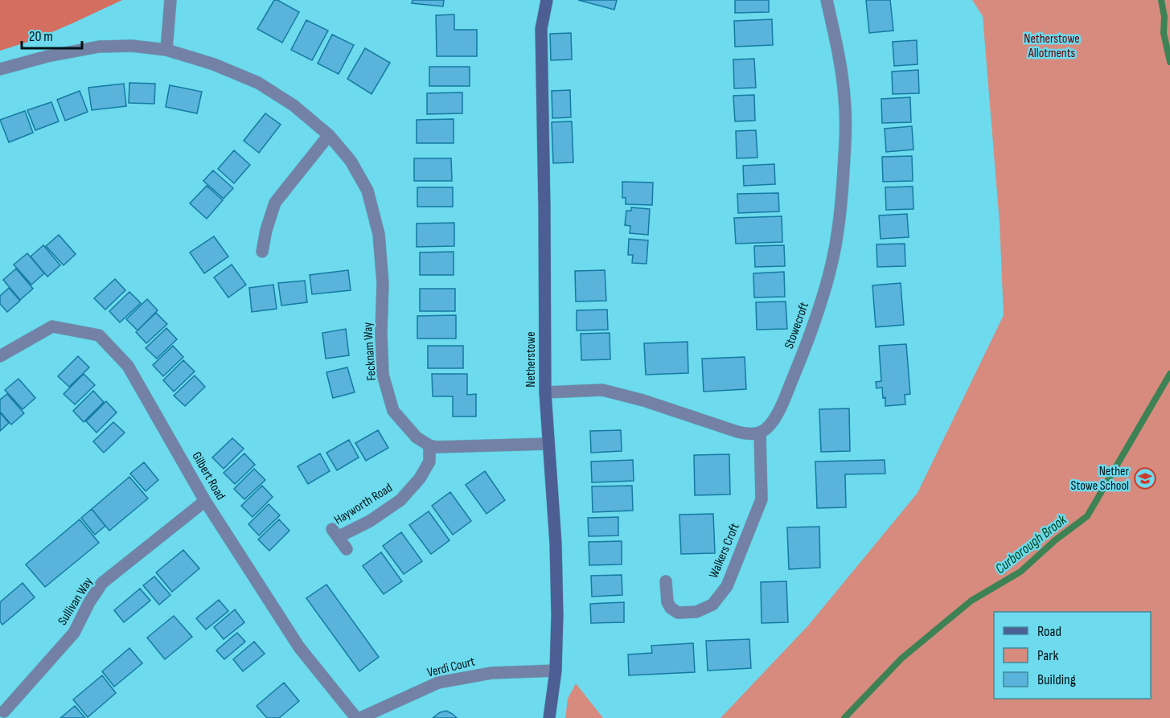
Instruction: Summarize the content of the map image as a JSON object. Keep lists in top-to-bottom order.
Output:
{
  "streets": {
    "street": [
      "Stowecroft",
      "Fecknam Way",
      "Netherstowe",
      "Gilbert Road",
      "Hayworth Road",
      "Walkers Croft",
      "Sullivan Way",
      "Verdi Court"
    ]
  },
  "crossings": [
    ["Stowecroft", "Walkers Croft"],
    ["Fecknam Way", "Hayworth Road"],
    ["Netherstowe", "Verdi Court"],
    ["Gilbert Road", "Sullivan Way"]
  ],
  "water": ["Curborough Brook"],
  "parks": ["Netherstowe Allotments"],
  "places": {
    "school or university": ["Nether Stowe School"]
  },
  "legend": ["Road", "Park", "Building"],
  "scale_bar": "20 m"
}
